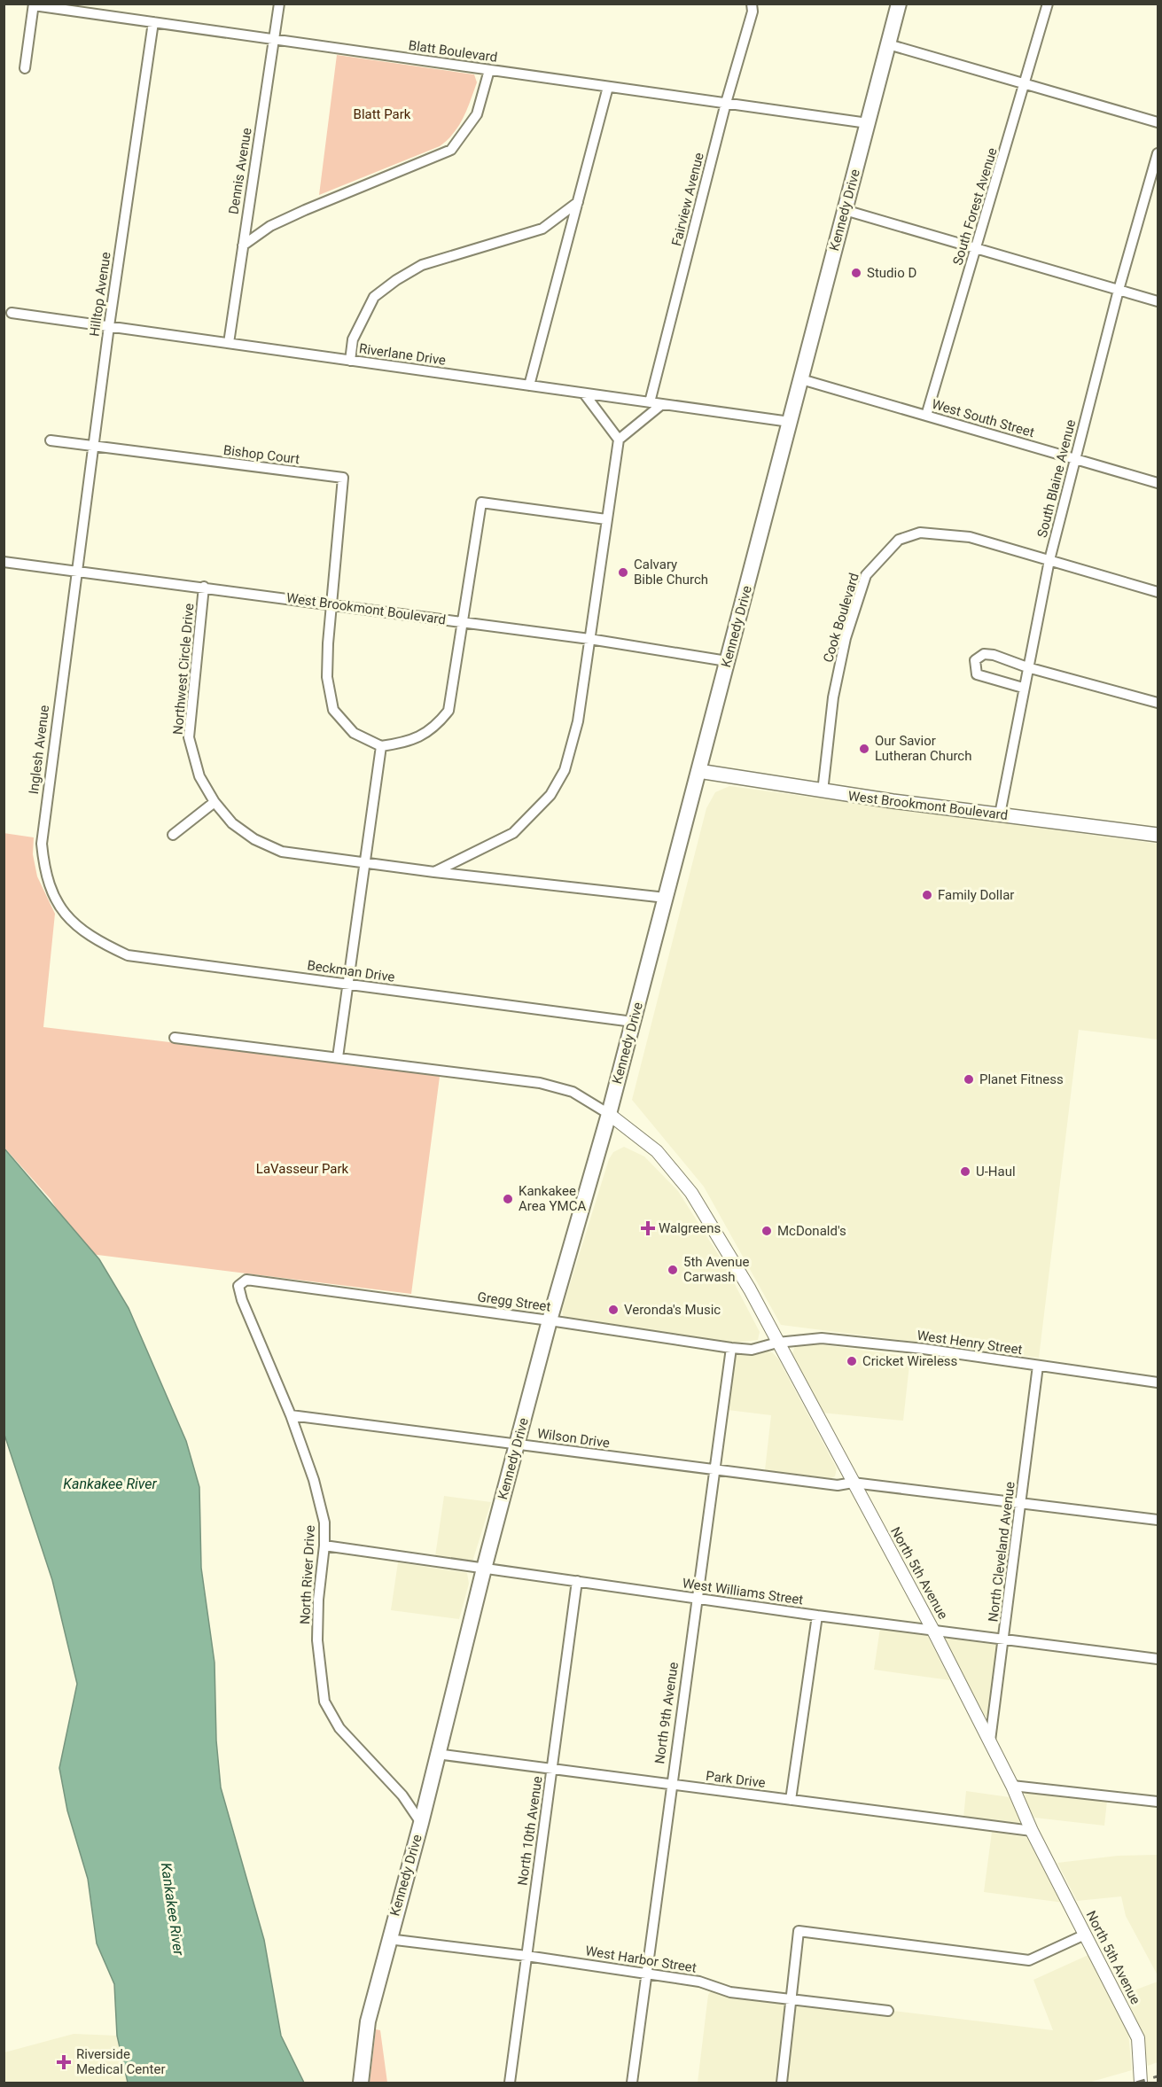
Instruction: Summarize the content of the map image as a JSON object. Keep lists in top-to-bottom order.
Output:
{
  "streets": {
    "main road": ["Kennedy Drive", "West Brookmont Boulevard"],
    "street": [
      "Blatt Boulevard",
      "Dennis Avenue",
      "Fairview Avenue",
      "South Forest Avenue",
      "Hilltop Avenue",
      "Riverlane Drive",
      "West South Street",
      "Bishop Court",
      "South Blaine Avenue",
      "Cook Boulevard",
      "Northwest Circle Drive",
      "Inglesh Avenue",
      "Beckman Drive",
      "Gregg Street",
      "West Henry Street",
      "Wilson Drive",
      "North Cleveland Avenue",
      "North 5th Avenue",
      "North River Drive",
      "West Williams Street",
      "North 9th Avenue",
      "Park Drive",
      "North 10th Avenue",
      "West Harbor Street"
    ]
  },
  "crossings": [
    ["Blatt Boulevard", "Dennis Avenue"],
    ["Blatt Boulevard", "Fairview Avenue"],
    ["Blatt Boulevard", "Kennedy Drive"],
    ["Blatt Boulevard", "Hilltop Avenue"],
    ["Dennis Avenue", "Riverlane Drive"],
    ["Fairview Avenue", "Riverlane Drive"],
    ["South Forest Avenue", "West South Street"],
    ["Kennedy Drive", "Riverlane Drive"],
    ["Kennedy Drive", "West South Street"],
    ["Kennedy Drive", "West Brookmont Boulevard"],
    ["Kennedy Drive", "Northwest Circle Drive"],
    ["Kennedy Drive", "Beckman Drive"],
    ["Kennedy Drive", "Gregg Street"],
    ["Kennedy Drive", "Wilson Drive"],
    ["Kennedy Drive", "North 5th Avenue"],
    ["Kennedy Drive", "North River Drive"],
    ["Kennedy Drive", "West Williams Street"],
    ["Kennedy Drive", "Park Drive"],
    ["Kennedy Drive", "West Harbor Street"],
    ["Hilltop Avenue", "Riverlane Drive"],
    ["Hilltop Avenue", "Bishop Court"],
    ["Hilltop Avenue", "West Brookmont Boulevard"],
    ["Hilltop Avenue", "Inglesh Avenue"],
    ["West South Street", "South Blaine Avenue"],
    ["Bishop Court", "West Brookmont Boulevard"],
    ["South Blaine Avenue", "West Brookmont Boulevard"],
    ["South Blaine Avenue", "Cook Boulevard"],
    ["West Brookmont Boulevard", "Cook Boulevard"],
    ["West Brookmont Boulevard", "Northwest Circle Drive"],
    ["West Brookmont Boulevard", "Inglesh Avenue"],
    ["Inglesh Avenue", "Beckman Drive"],
    ["Gregg Street", "West Henry Street"],
    ["Gregg Street", "North 5th Avenue"],
    ["Gregg Street", "North River Drive"],
    ["Gregg Street", "North 9th Avenue"],
    ["West Henry Street", "North Cleveland Avenue"],
    ["West Henry Street", "North 5th Avenue"],
    ["Wilson Drive", "North Cleveland Avenue"],
    ["Wilson Drive", "North 5th Avenue"],
    ["Wilson Drive", "North River Drive"],
    ["Wilson Drive", "North 9th Avenue"],
    ["North Cleveland Avenue", "North 5th Avenue"],
    ["North Cleveland Avenue", "West Williams Street"],
    ["North 5th Avenue", "West Williams Street"],
    ["North 5th Avenue", "Park Drive"],
    ["North River Drive", "West Williams Street"],
    ["West Williams Street", "North 9th Avenue"],
    ["West Williams Street", "North 10th Avenue"],
    ["North 9th Avenue", "Park Drive"],
    ["North 9th Avenue", "West Harbor Street"],
    ["Park Drive", "North 10th Avenue"],
    ["North 10th Avenue", "West Harbor Street"]
  ],
  "water": ["Kankakee River"],
  "parks": ["Blatt Park", "LaVasseur Park"],
  "places": {
    "other": [
      "Studio D",
      "Calvary Bible Church",
      "Our Savior Lutheran Church",
      "Family Dollar",
      "Planet Fitness",
      "U-Haul",
      "Kankakee Area YMCA",
      "McDonald's",
      "5th Avenue Carwash",
      "Veronda's Music",
      "Cricket Wireless"
    ],
    "health": ["Walgreens", "Riverside Medical Center"]
  }
}
